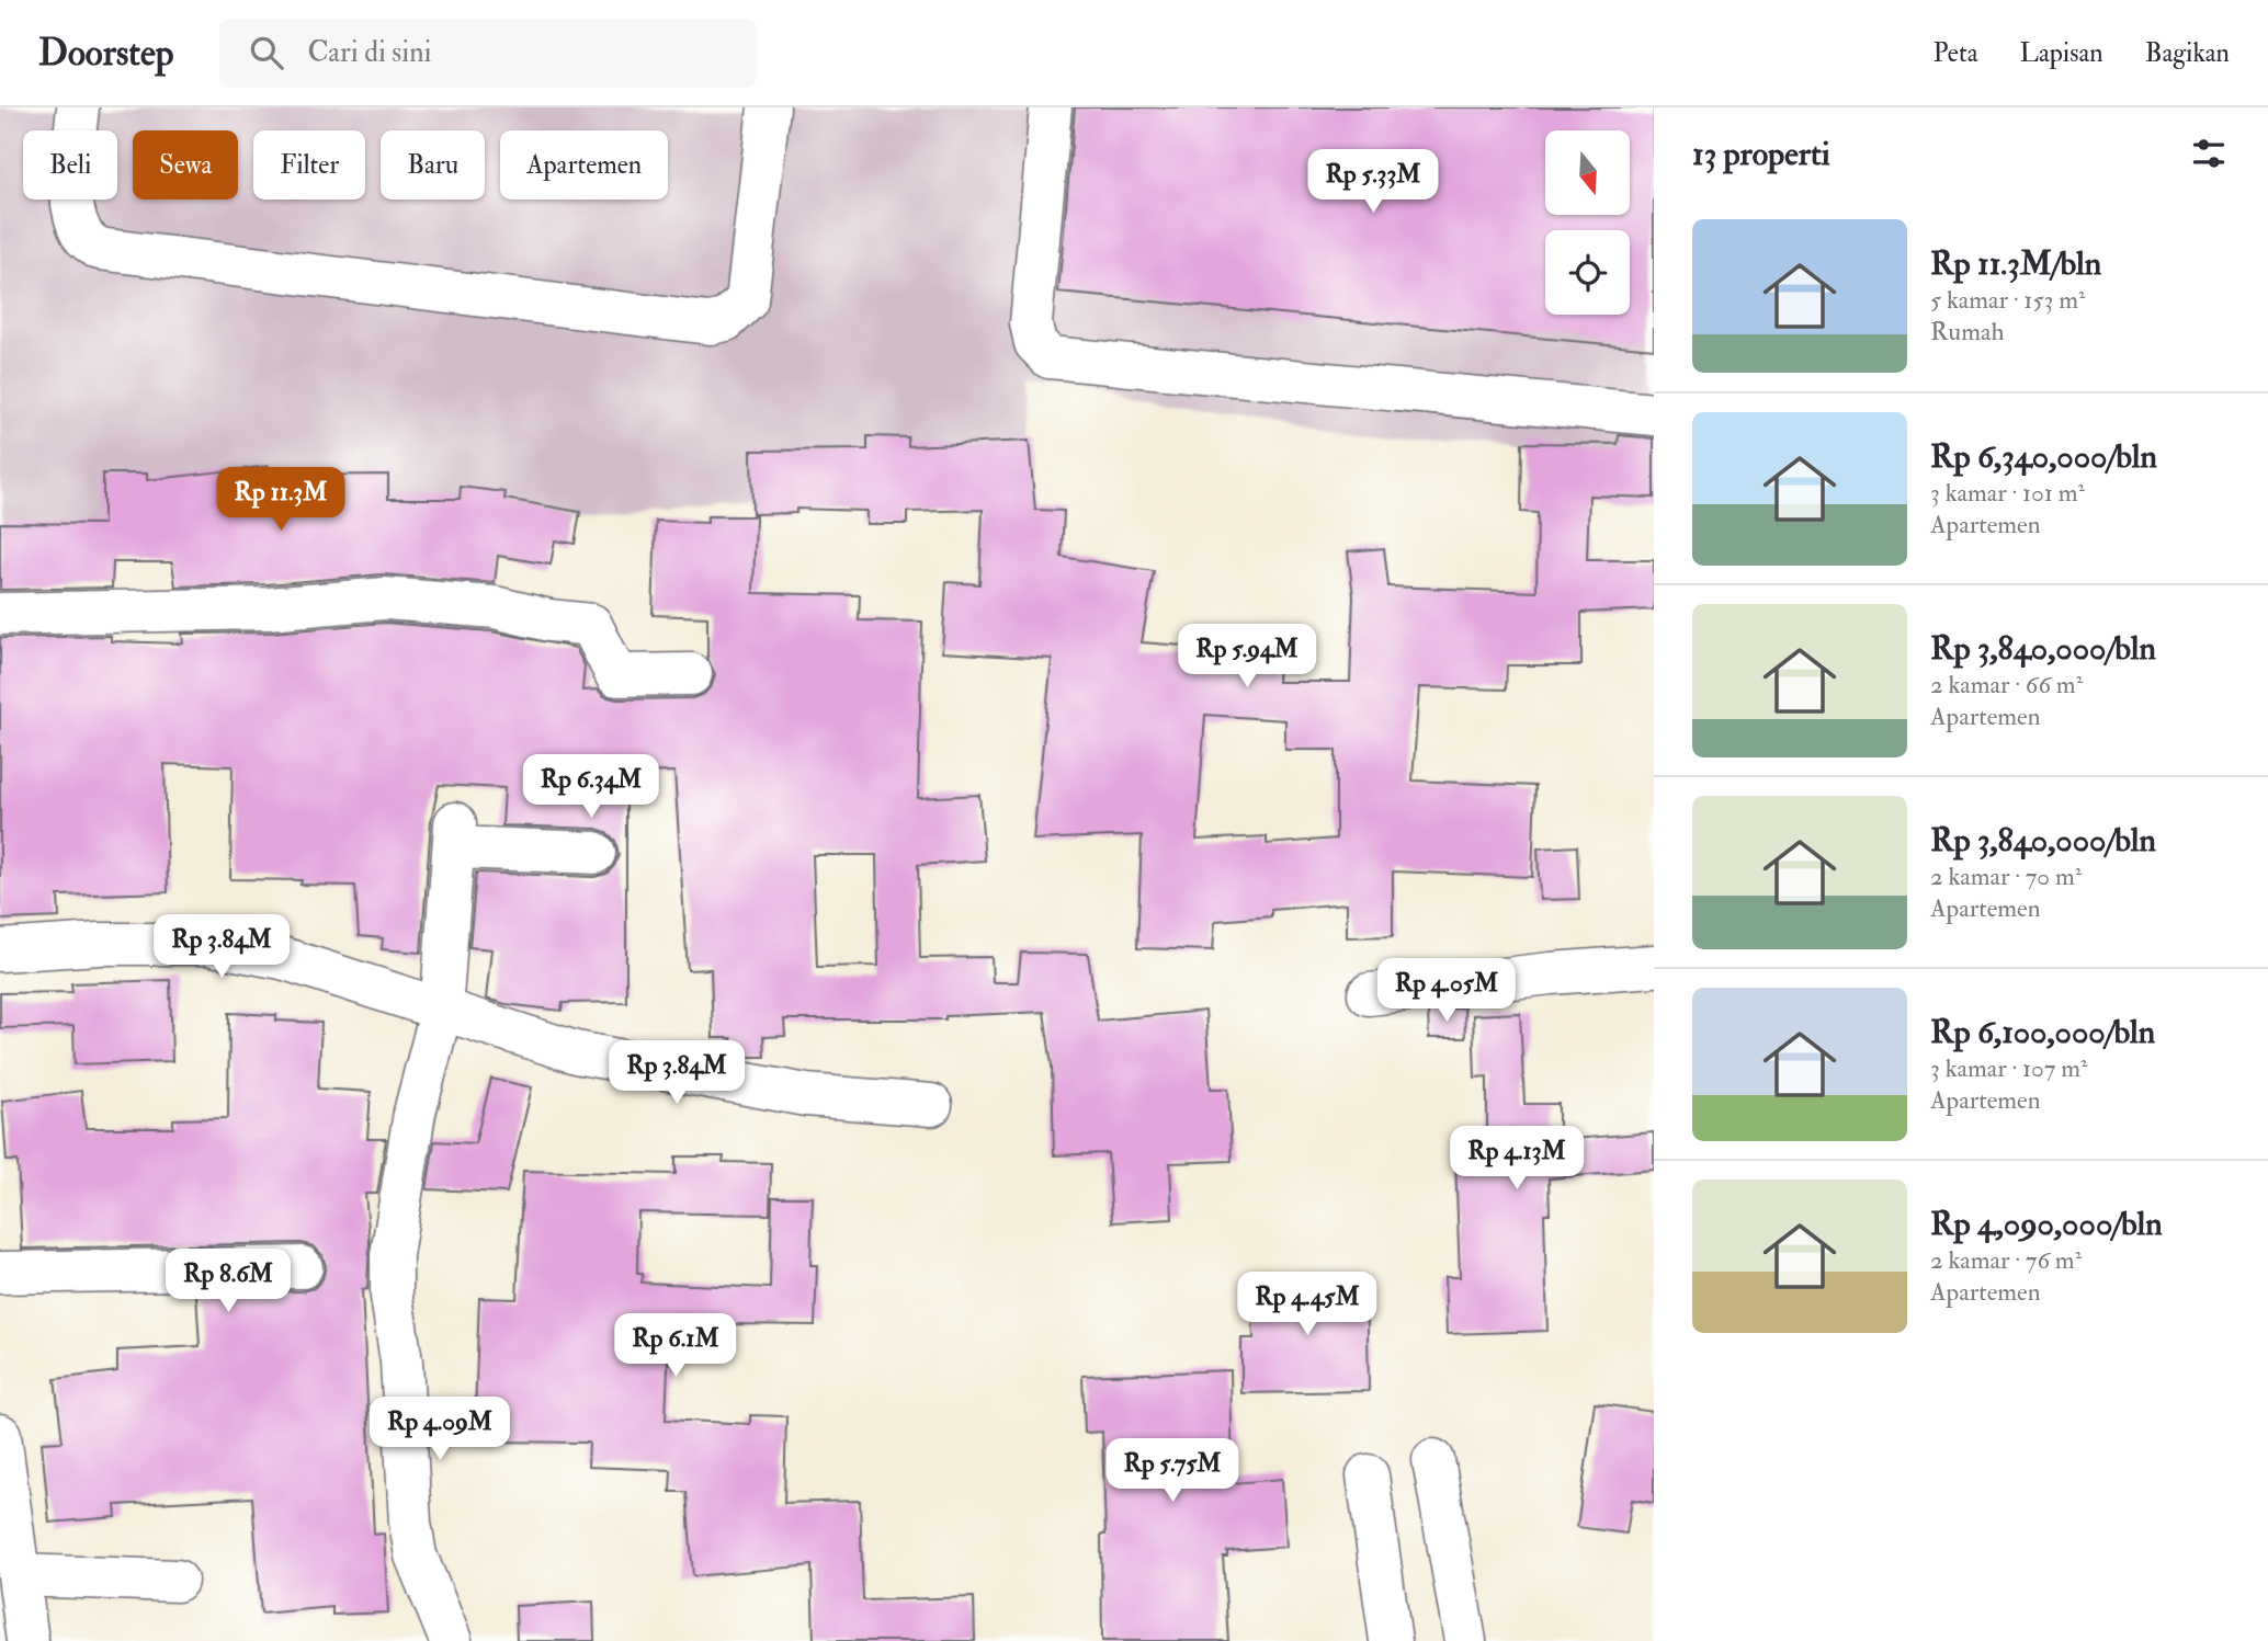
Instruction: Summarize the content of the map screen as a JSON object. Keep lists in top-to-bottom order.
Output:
{
  "north": "bottom",
  "page": {
    "header": "Doorstep",
    "search": "Cari di sini",
    "nav": ["Peta", "Lapisan", "Bagikan"],
    "heading": "13 properti",
    "chip": [
      "Beli",
      "Sewa",
      "Filter",
      "Baru",
      "Apartemen"
    ],
    "price": [
      "Rp 5.33M",
      "Rp 11.3M",
      "Rp 5.94M",
      "Rp 6.34M",
      "Rp 3.84M",
      "Rp 4.05M",
      "Rp 3.84M",
      "Rp 4.13M",
      "Rp 8.6M",
      "Rp 4.45M",
      "Rp 6.1M",
      "Rp 4.09M",
      "Rp 5.75M"
    ],
    "list": [
      {
        "name": "Rp 11.3M/bln",
        "note": "5 kamar · 153 m² · Rumah"
      },
      {
        "name": "Rp 6,340,000/bln",
        "note": "3 kamar · 101 m² · Apartemen"
      },
      {
        "name": "Rp 3,840,000/bln",
        "note": "2 kamar · 66 m² · Apartemen"
      },
      {
        "name": "Rp 3,840,000/bln",
        "note": "2 kamar · 70 m² · Apartemen"
      },
      {
        "name": "Rp 6,100,000/bln",
        "note": "3 kamar · 107 m² · Apartemen"
      },
      {
        "name": "Rp 4,090,000/bln",
        "note": "2 kamar · 76 m² · Apartemen"
      }
    ]
  }
}
